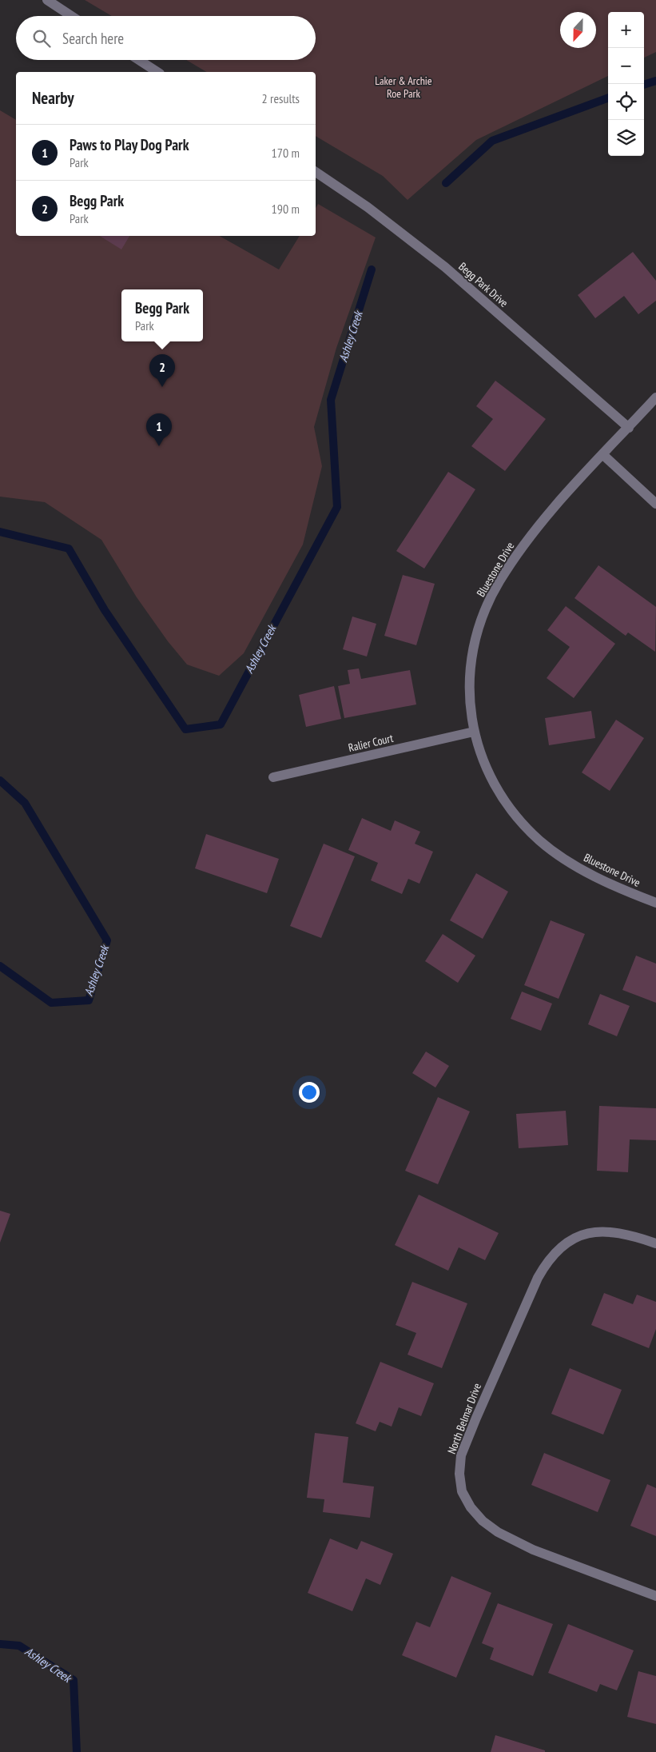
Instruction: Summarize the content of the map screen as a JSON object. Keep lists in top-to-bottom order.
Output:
{
  "streets": {
    "street": [
      "Begg Park Drive",
      "Bluestone Drive",
      "Ralier Court",
      "North Belmar Drive"
    ]
  },
  "crossings": [
    ["Begg Park Drive", "Bluestone Drive"],
    ["Bluestone Drive", "Ralier Court"]
  ],
  "water": ["Ashley Creek"],
  "parks": ["Laker & Archie Roe Park"],
  "north": "bottom",
  "page": {
    "map_buttons": ["+", "−"],
    "search": "Search here",
    "heading": ["Nearby", "2 results"],
    "list": [
      {
        "mark": "1",
        "name": "Paws to Play Dog Park",
        "note": "Park",
        "value": "170 m"
      },
      {
        "mark": "2",
        "name": "Begg Park",
        "note": "Park",
        "value": "190 m"
      }
    ],
    "popup": ["Begg Park", "Park"],
    "pins": ["2", "1"]
  }
}
